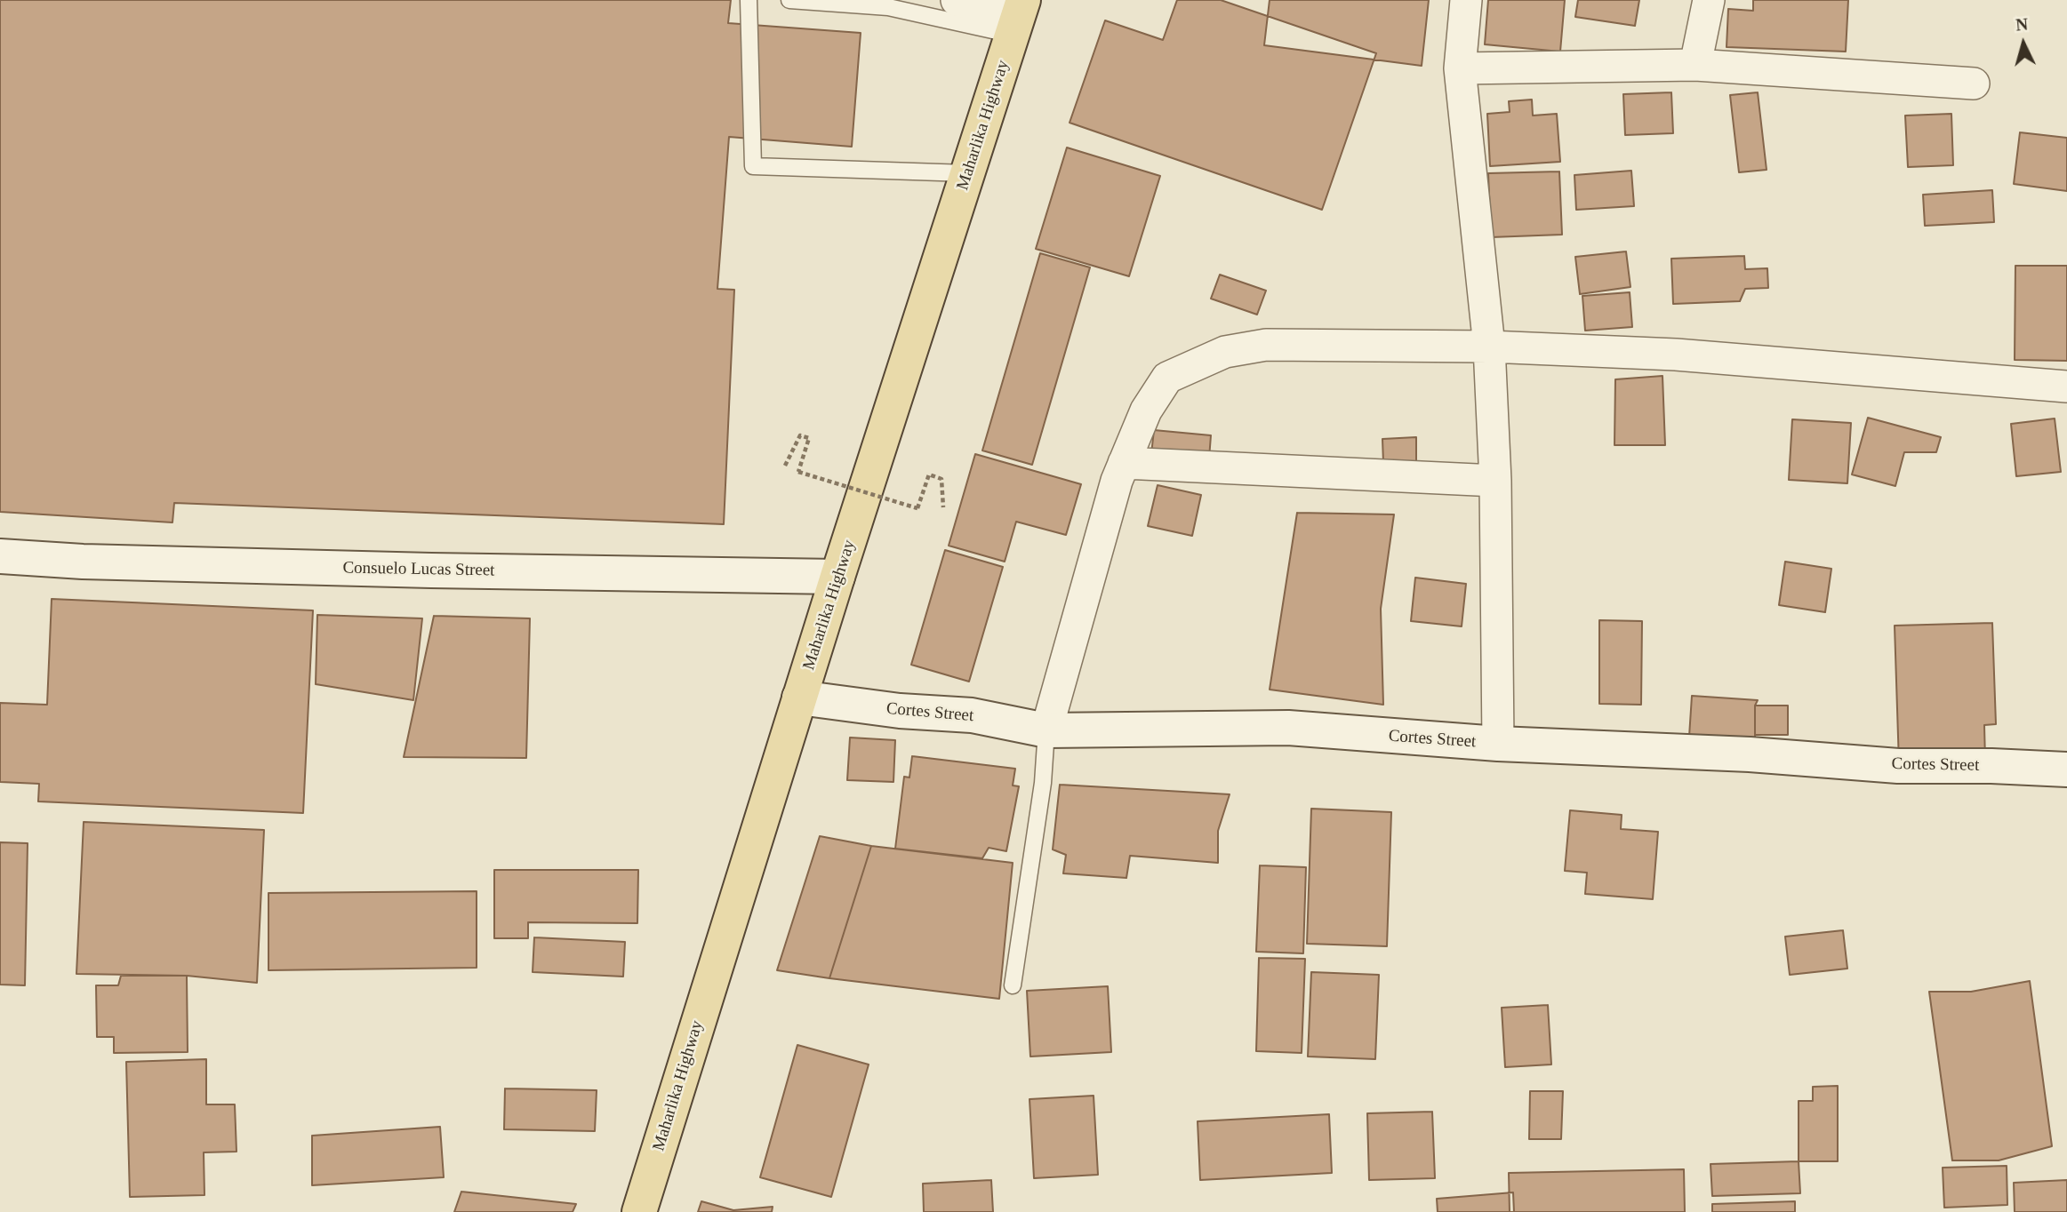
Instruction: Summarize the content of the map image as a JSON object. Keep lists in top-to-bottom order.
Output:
{
  "streets": {
    "main road": ["Maharlika Highway"],
    "street": ["Consuelo Lucas Street", "Cortes Street"]
  },
  "crossings": [
    ["Maharlika Highway", "Consuelo Lucas Street"],
    ["Maharlika Highway", "Cortes Street"]
  ],
  "north": "top"
}
